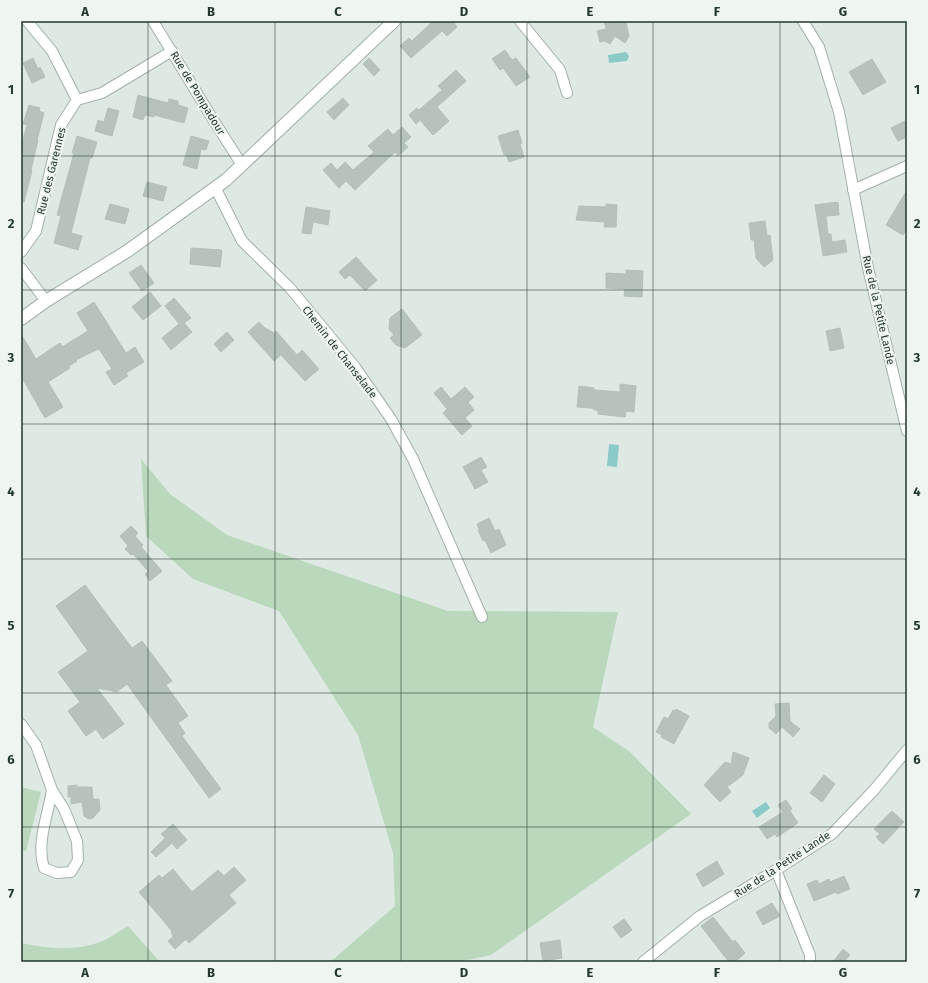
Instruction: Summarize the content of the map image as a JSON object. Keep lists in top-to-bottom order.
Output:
{
  "streets": {
    "street": [
      "Rue de Pompadour",
      "Rue des Garennes",
      "Rue de la Petite Lande",
      "Chemin de Chanselade"
    ]
  },
  "grid": {
    "columns": [
      "A",
      "B",
      "C",
      "D",
      "E",
      "F",
      "G"
    ],
    "rows": [
      "1",
      "2",
      "3",
      "4",
      "5",
      "6",
      "7"
    ]
  }
}
